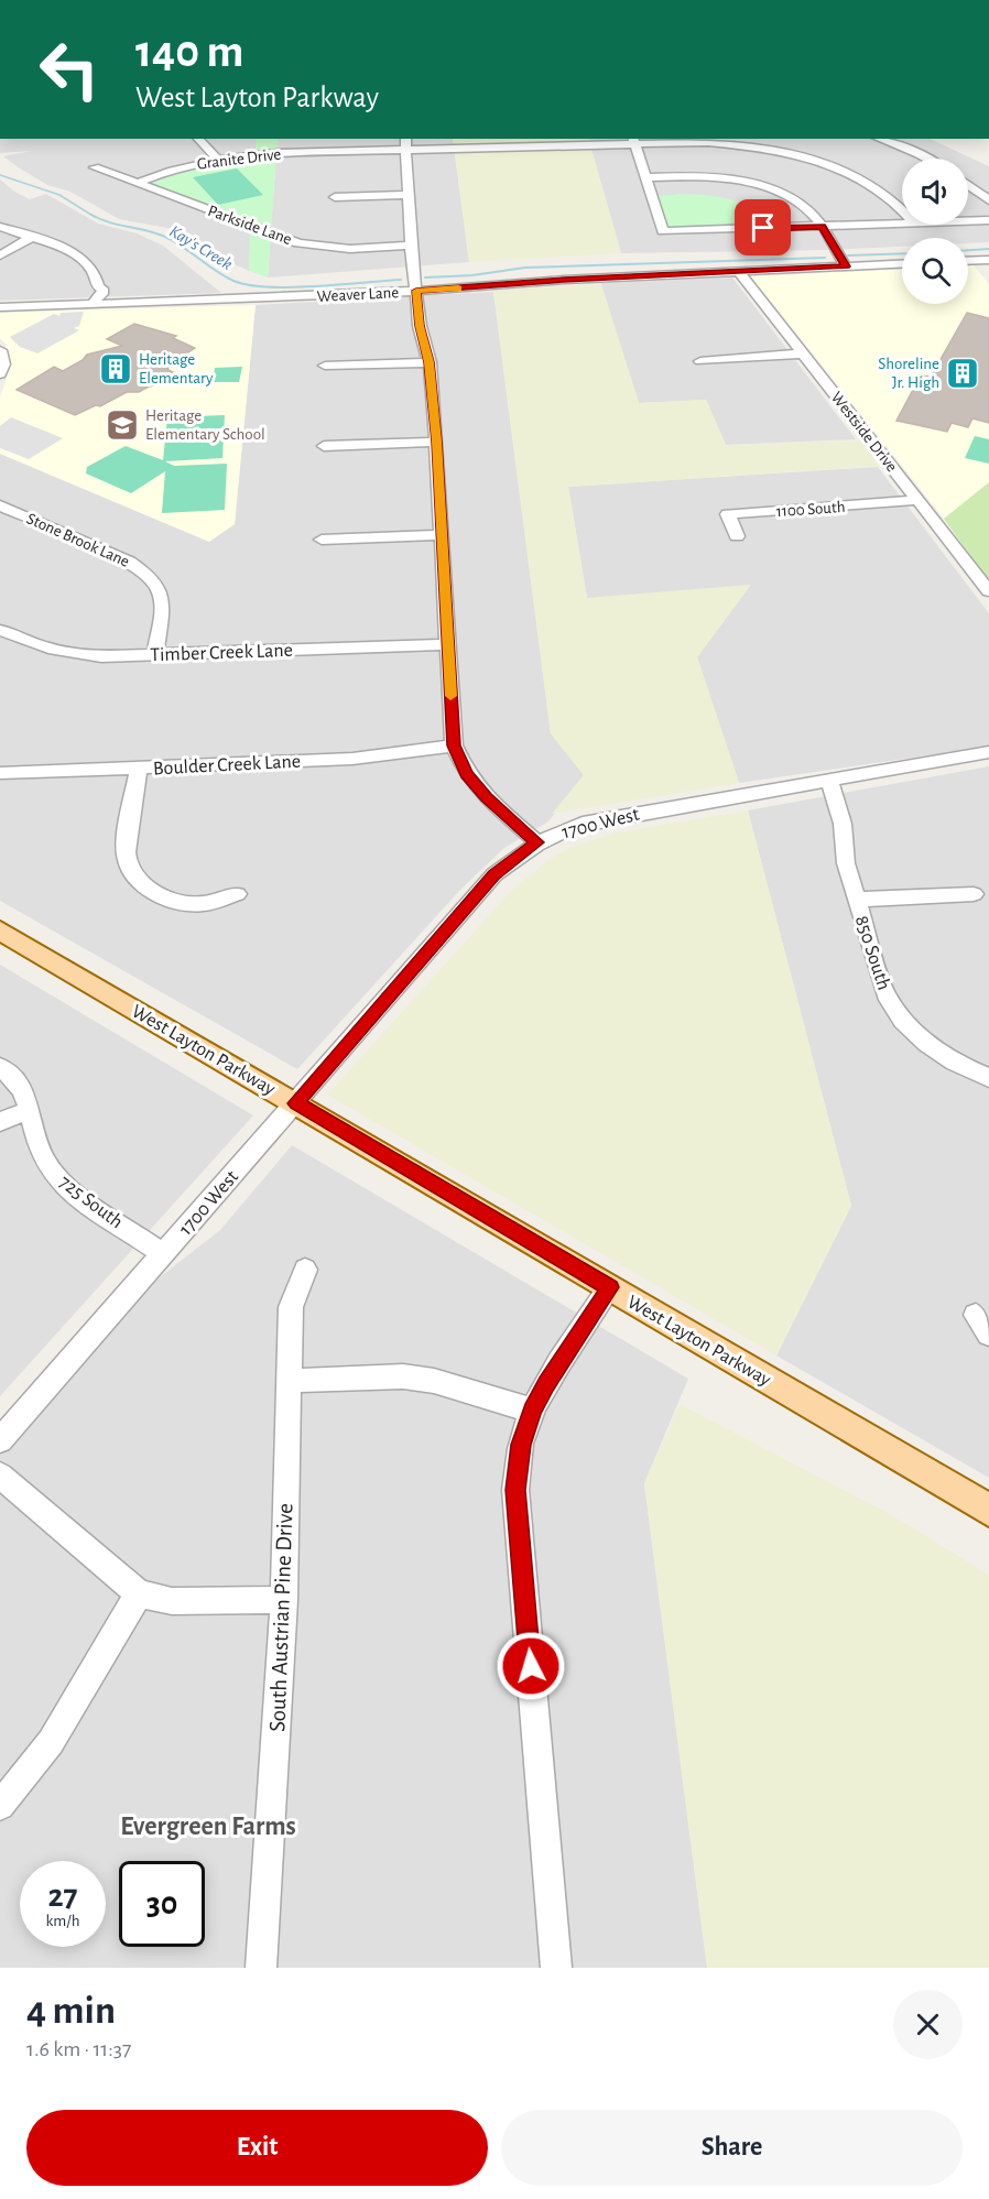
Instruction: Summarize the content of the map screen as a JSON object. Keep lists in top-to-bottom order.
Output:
{
  "streets": {
    "main road": ["West Layton Parkway"],
    "street": [
      "Granite Drive",
      "Parkside Lane",
      "Weaver Lane",
      "Westside Drive",
      "1100 South",
      "Stone Brook Lane",
      "Timber Creek Lane",
      "Boulder Creek Lane",
      "1700 West",
      "850 South",
      "725 South",
      "South Austrian Pine Drive"
    ]
  },
  "crossings": [
    ["Granite Drive", "Parkside Lane"],
    ["Weaver Lane", "Westside Drive"],
    ["Westside Drive", "1100 South"],
    ["Stone Brook Lane", "Timber Creek Lane"],
    ["1700 West", "850 South"],
    ["1700 West", "West Layton Parkway"],
    ["1700 West", "725 South"]
  ],
  "districts": ["Evergreen Farms"],
  "water": ["Kay's Creek"],
  "places": {
    "building": ["Heritage Elementary", "Shoreline Jr. High"],
    "school or university": ["Heritage Elementary School"]
  },
  "page": {
    "turn": ["140 m", "West Layton Parkway"],
    "speed": "27 km/h",
    "limit": "30",
    "heading": ["4 min", "1.6 km · 11:37"],
    "buttons": ["Exit", "Share"]
  }
}
